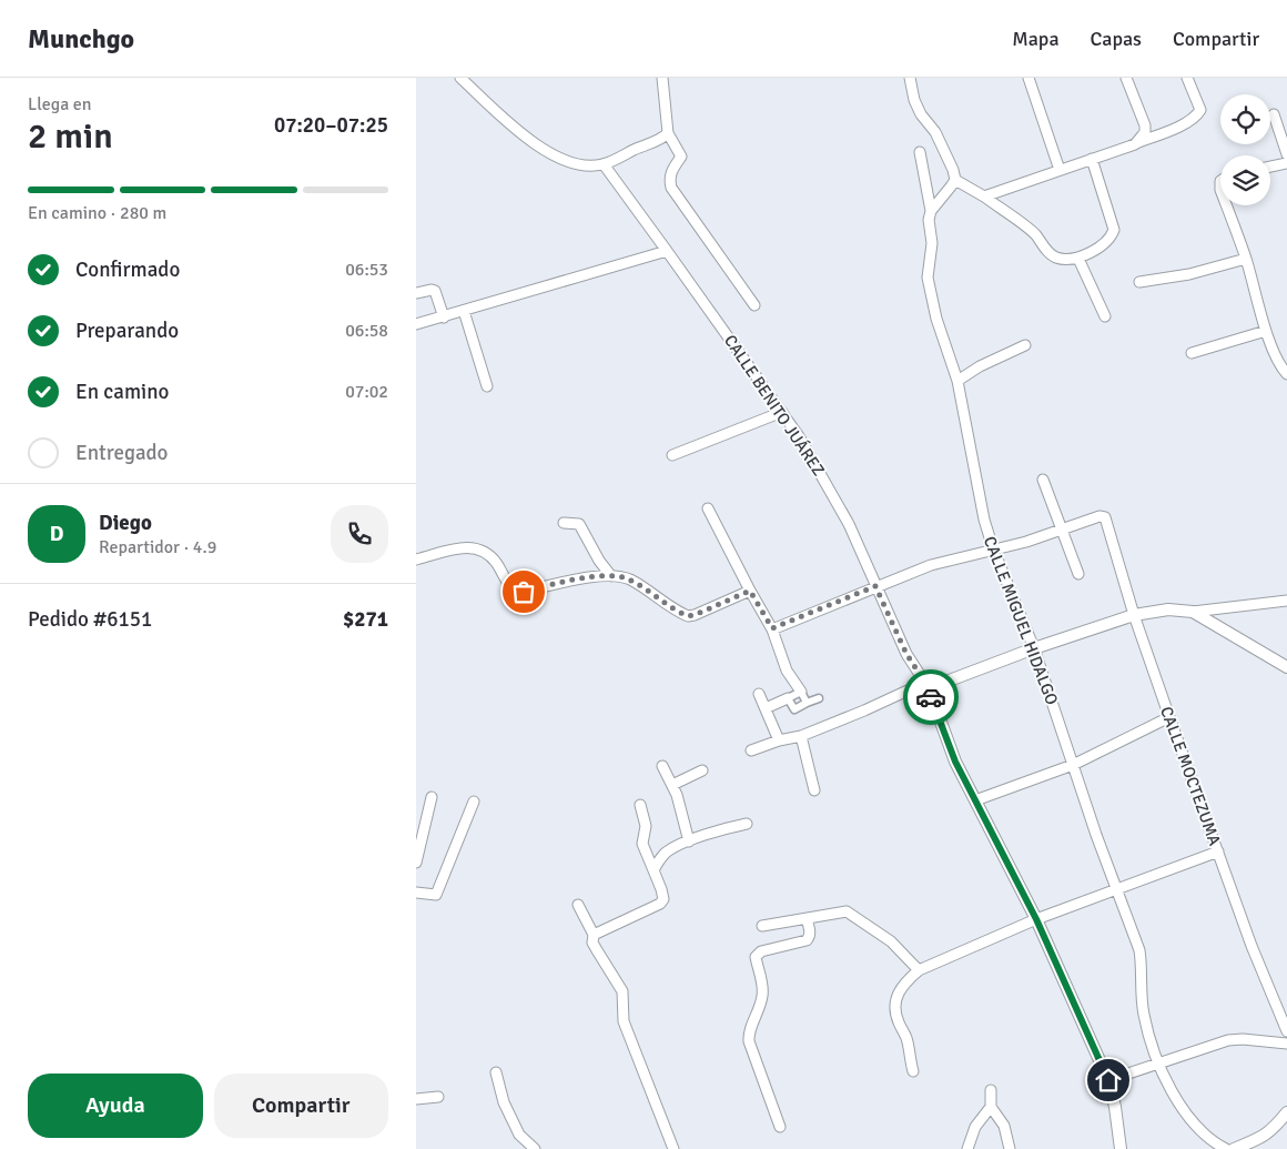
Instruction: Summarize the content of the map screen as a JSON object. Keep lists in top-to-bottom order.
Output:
{
  "streets": {
    "street": ["CALLE BENITO JUÁREZ", "CALLE MIGUEL HIDALGO", "CALLE MOCTEZUMA"]
  },
  "page": {
    "header": "Munchgo",
    "nav": ["Mapa", "Capas", "Compartir"],
    "heading": ["2 min", "Llega en", "07:20–07:25"],
    "panel": [
      "Diego",
      "Repartidor · 4.9",
      "Pedido #6151",
      "$271"
    ],
    "bar": "En camino · 280 m",
    "list": [
      ["Confirmado", "06:53"],
      ["Preparando", "06:58"],
      ["En camino", "07:02"],
      "Entregado"
    ],
    "round": "D",
    "buttons": ["Ayuda", "Compartir"]
  }
}
